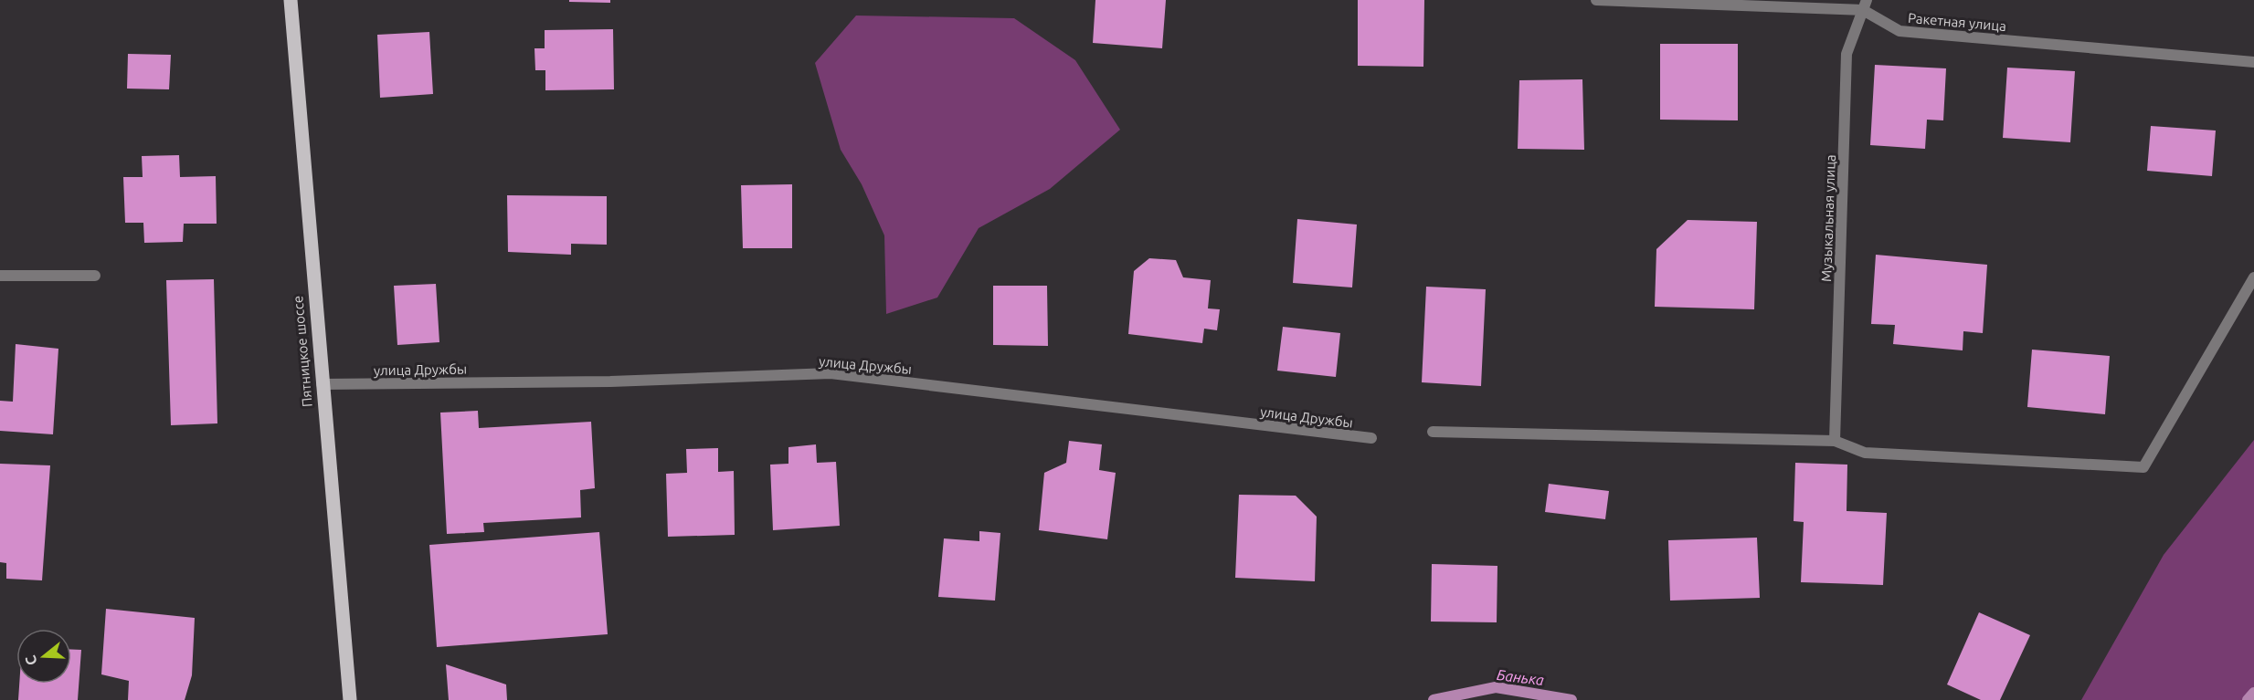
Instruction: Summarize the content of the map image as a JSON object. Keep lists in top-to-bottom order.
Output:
{
  "streets": {
    "main road": ["Пятницкое шоссе"],
    "street": ["Ракетная улица", "Музыкальная улица", "улица Дружбы"]
  },
  "crossings": [
    ["Ракетная улица", "Музыкальная улица"],
    ["Пятницкое шоссе", "улица Дружбы"]
  ],
  "water": ["Банька"],
  "north": "left"
}
